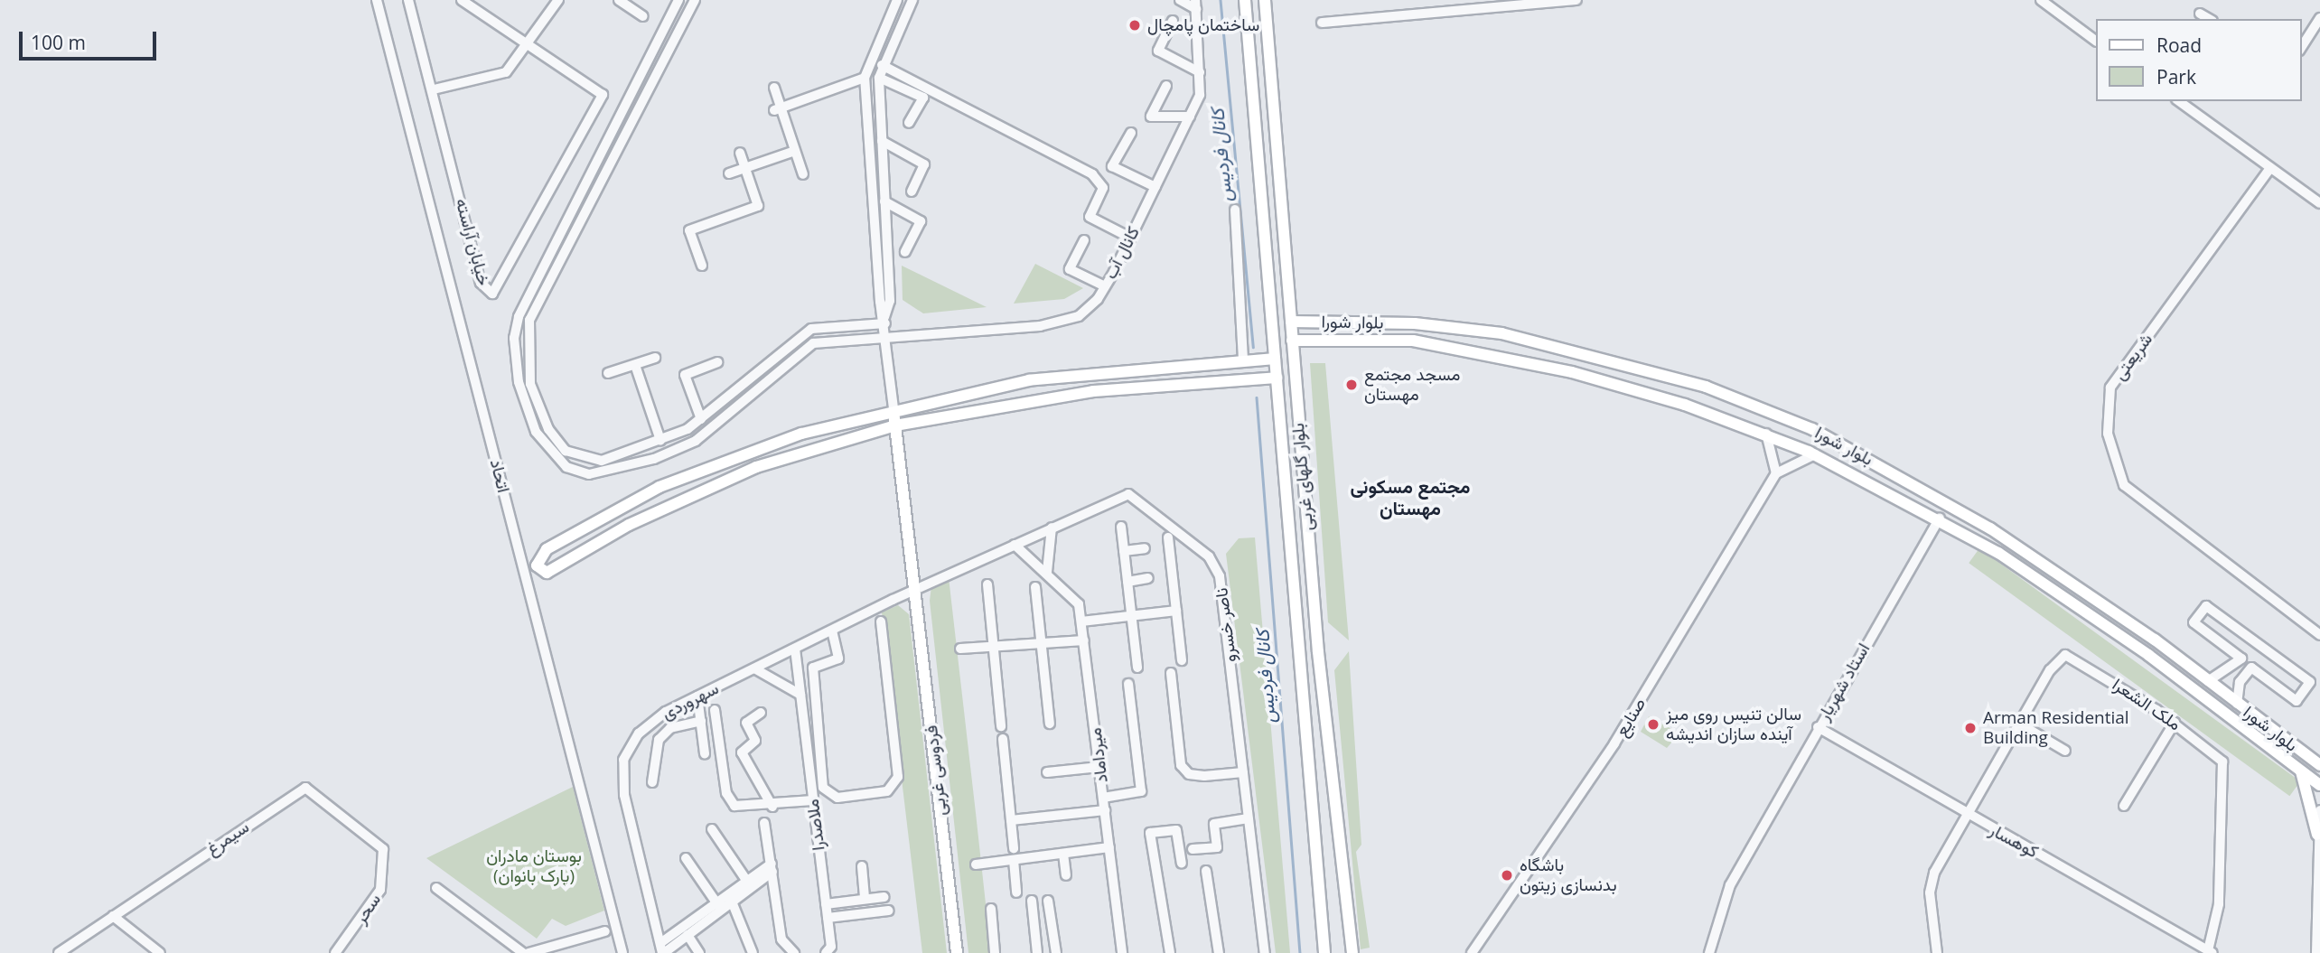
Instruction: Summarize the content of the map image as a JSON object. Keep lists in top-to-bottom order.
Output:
{
  "streets": {
    "main road": ["بلوار شورا", "بلوار گلهای غربی", "فردوسی غربی"],
    "street": [
      "خیابان آراسته",
      "کانال آب",
      "شریعتی",
      "اتحاد",
      "ناصر خسرو",
      "استاد شهریار",
      "سهروردی",
      "ملک الشعرا",
      "صنایع",
      "میرداماد",
      "ملاصدرا",
      "سیمرغ",
      "کوهسار",
      "سحر"
    ]
  },
  "crossings": [
    ["بلوار شورا", "بلوار گلهای غربی"],
    ["بلوار شورا", "استاد شهریار"],
    ["ناصر خسرو", "سهروردی"],
    ["ناصر خسرو", "میرداماد"],
    ["ناصر خسرو", "فردوسی غربی"],
    ["استاد شهریار", "کوهسار"],
    ["سهروردی", "فردوسی غربی"],
    ["سهروردی", "ملاصدرا"],
    ["ملک الشعرا", "کوهسار"],
    ["سیمرغ", "سحر"]
  ],
  "districts": ["مجتمع مسکونی مهستان"],
  "water": ["کانال فردیس"],
  "parks": ["بوستان مادران (پارک بانوان)"],
  "places": [
    "ساختمان پامچال",
    "مسجد مجتمع مهستان",
    "سالن تنیس روی میز آینده سازان اندیشه",
    "Arman Residential Building",
    "باشگاه بدنسازی زیتون"
  ],
  "legend": ["Road", "Park"],
  "scale_bar": "100 m"
}
